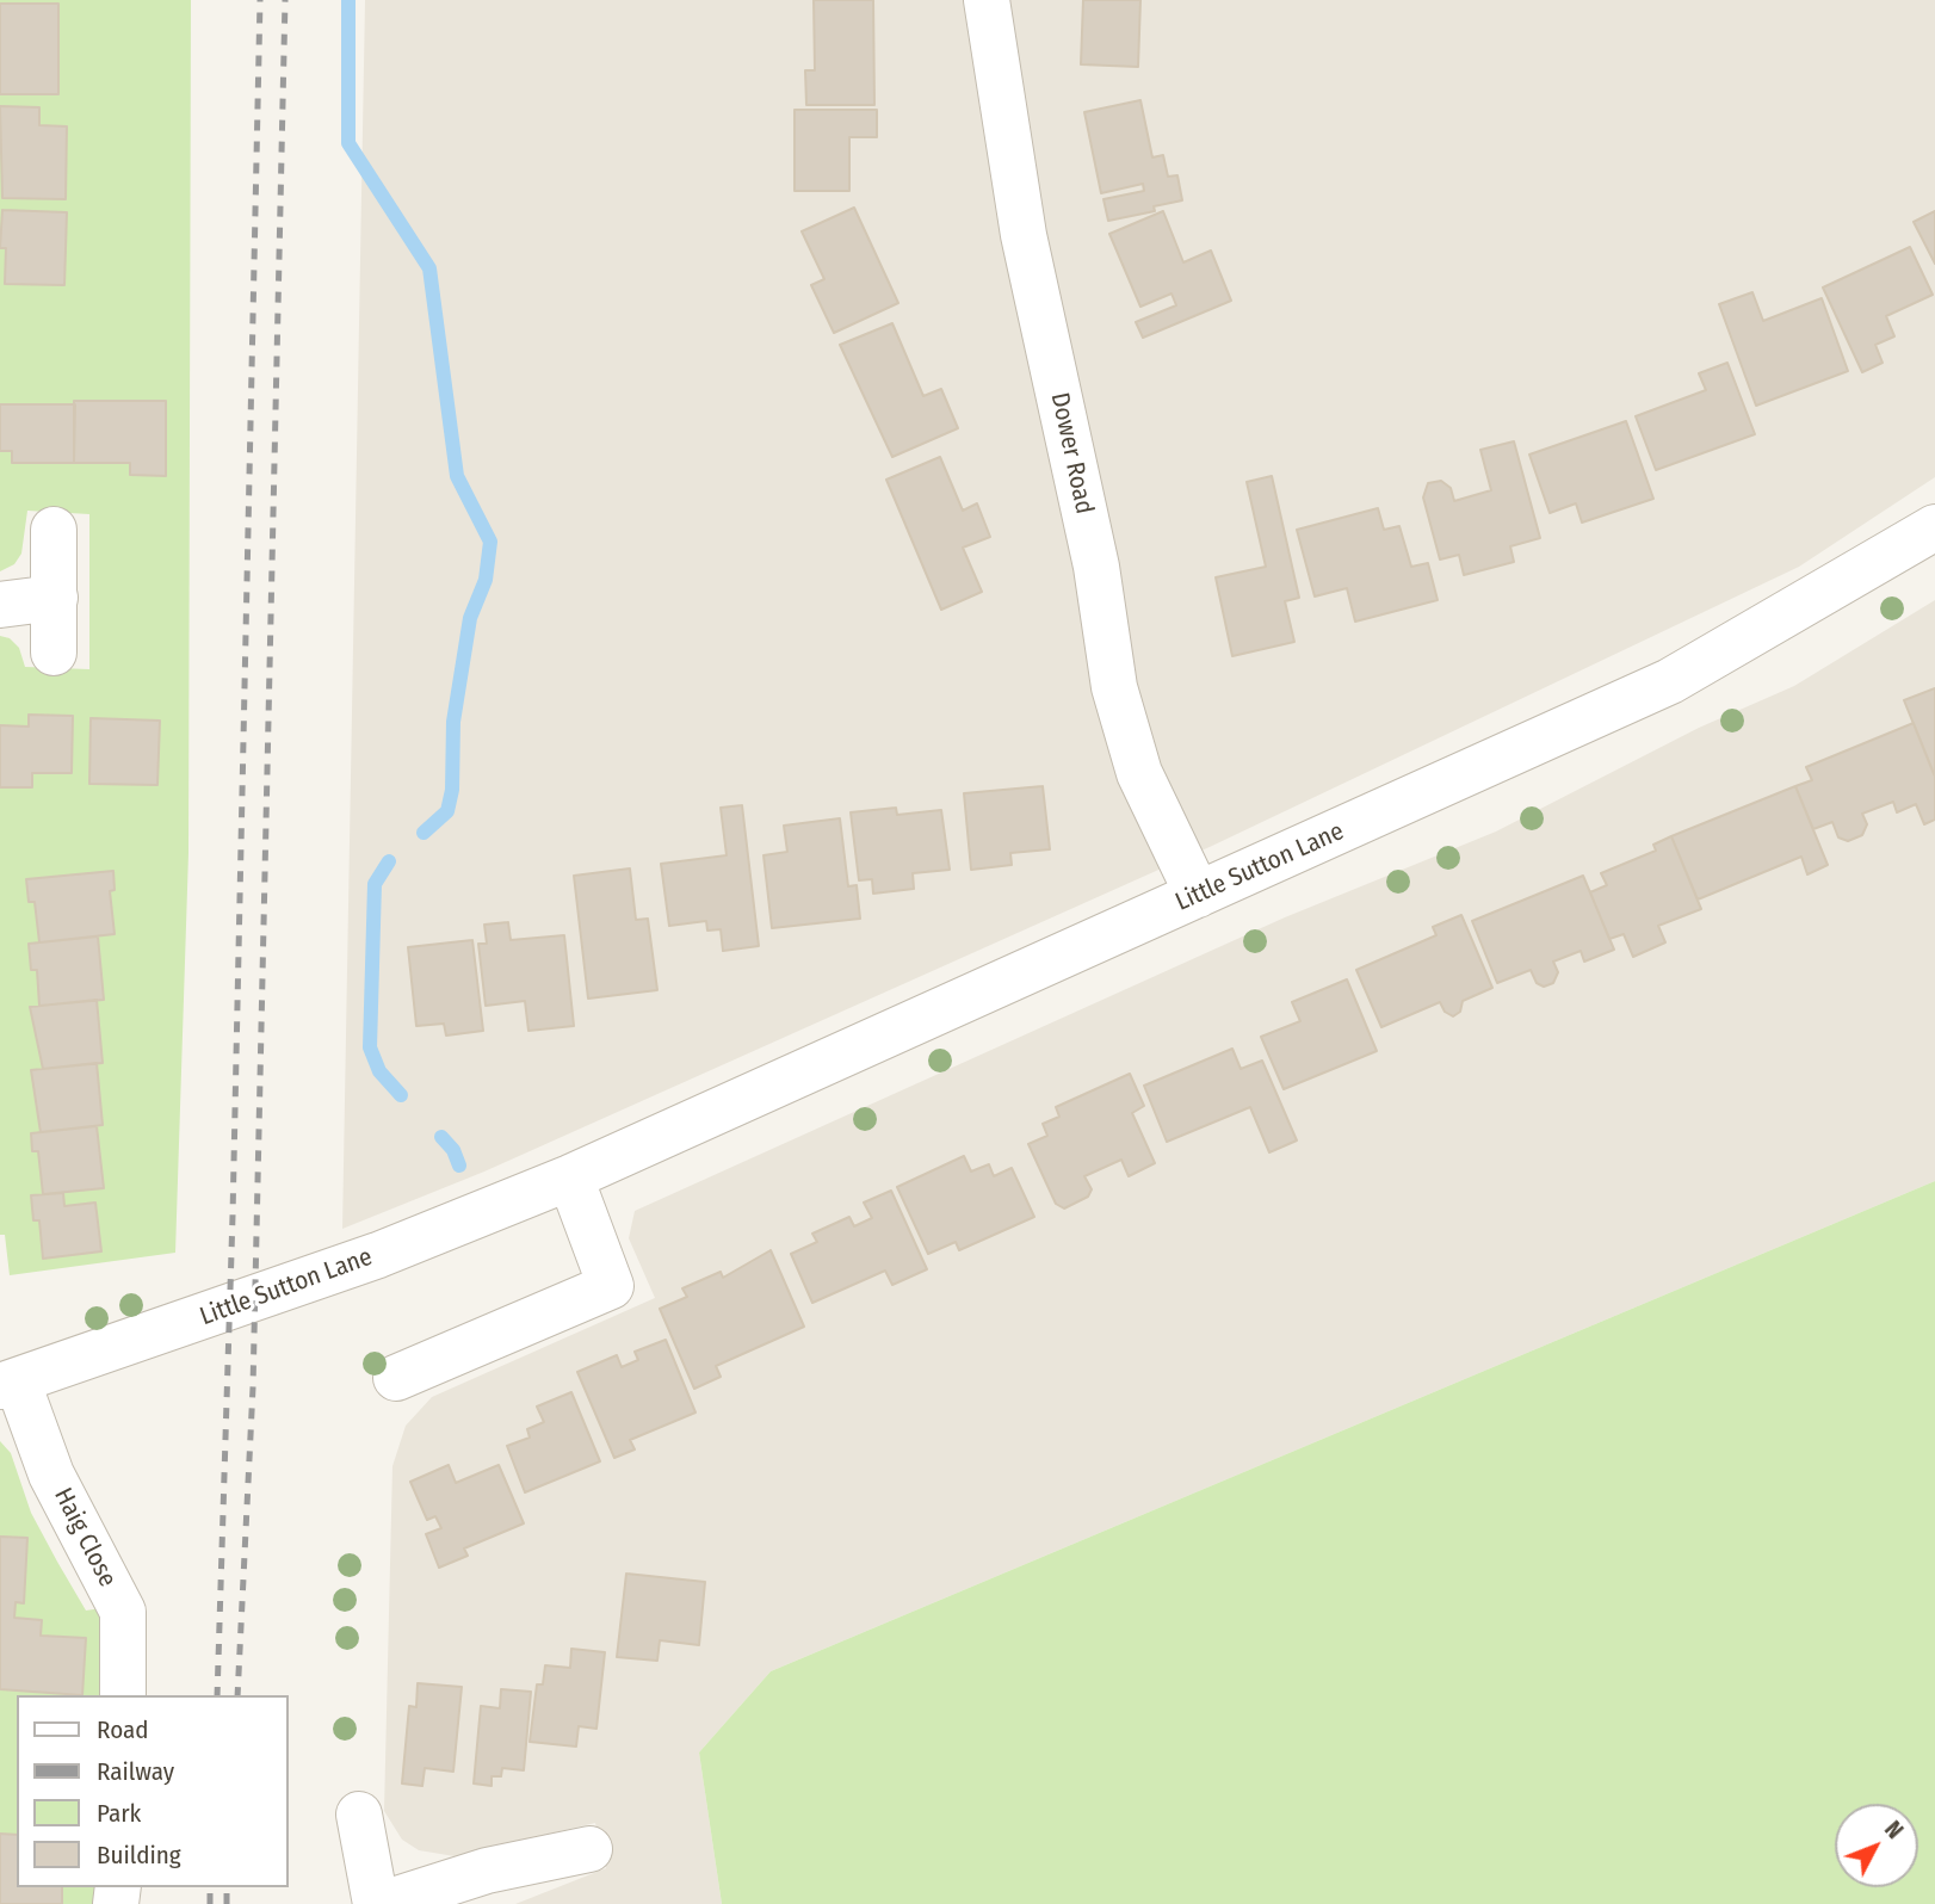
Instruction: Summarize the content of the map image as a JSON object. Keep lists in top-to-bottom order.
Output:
{
  "streets": {
    "street": ["Dower Road", "Little Sutton Lane", "Haig Close"]
  },
  "crossings": [
    ["Dower Road", "Little Sutton Lane"],
    ["Little Sutton Lane", "Haig Close"]
  ],
  "legend": [
    "Road",
    "Railway",
    "Park",
    "Building"
  ],
  "north": "top right"
}
